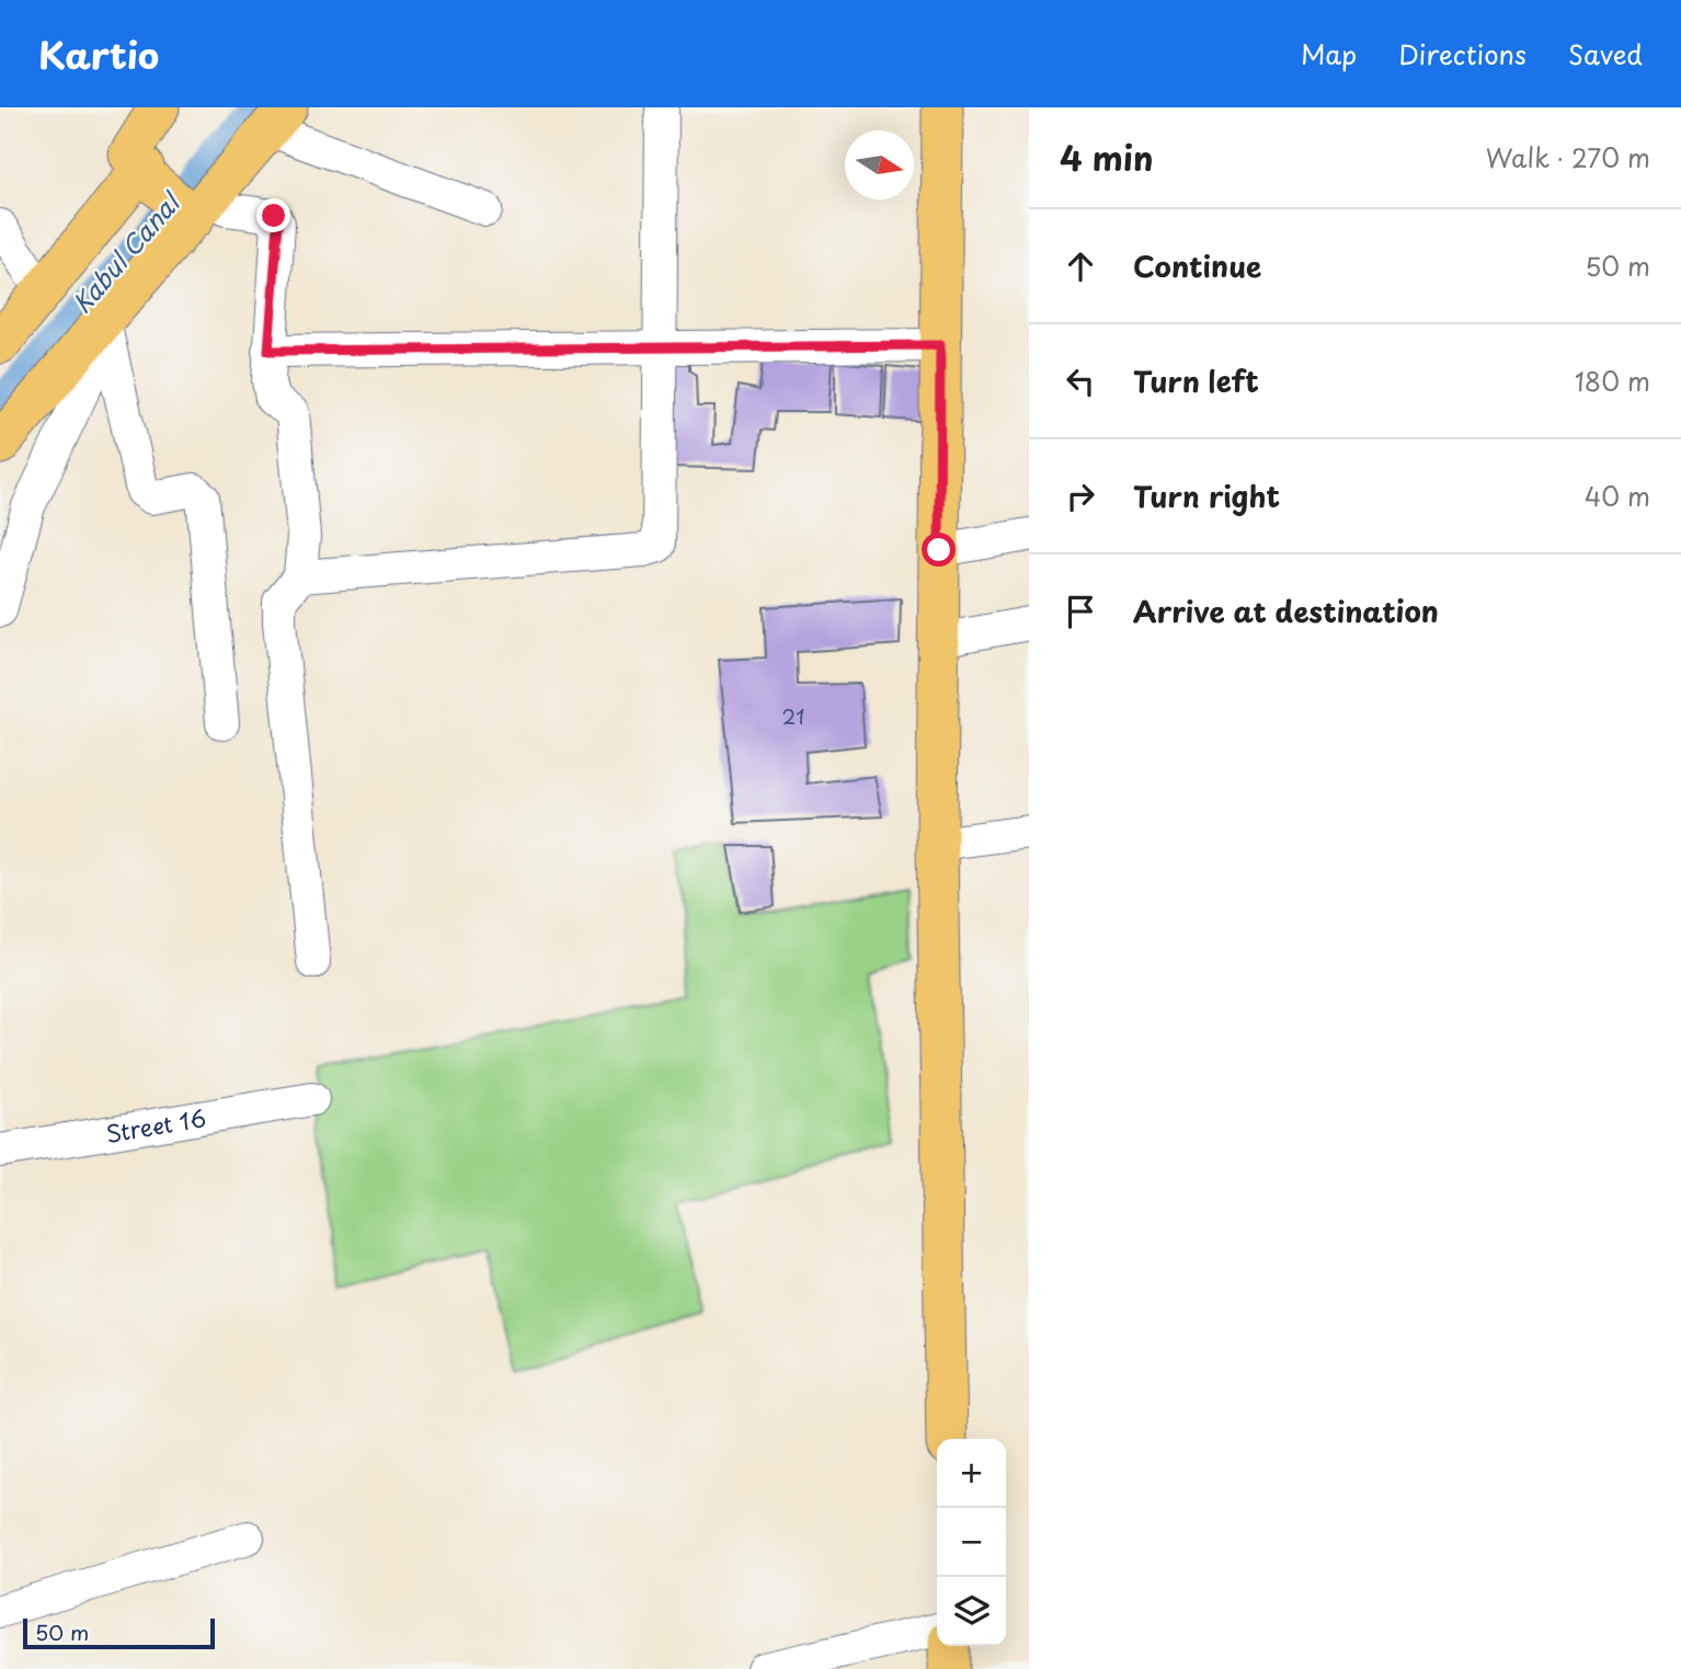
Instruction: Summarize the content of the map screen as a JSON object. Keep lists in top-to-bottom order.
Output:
{
  "streets": {
    "street": ["Street 16"]
  },
  "water": ["Kabul Canal"],
  "house_numbers": ["21"],
  "scale_bar": "50 m",
  "north": "right",
  "page": {
    "header": "Kartio",
    "nav": ["Map", "Directions", "Saved"],
    "heading": ["4 min", "Walk · 270 m"],
    "list": [
      ["Continue", "50 m"],
      ["Turn left", "180 m"],
      ["Turn right", "40 m"],
      "Arrive at destination"
    ],
    "map_buttons": ["+", "−"],
    "scale": "50 m"
  }
}
